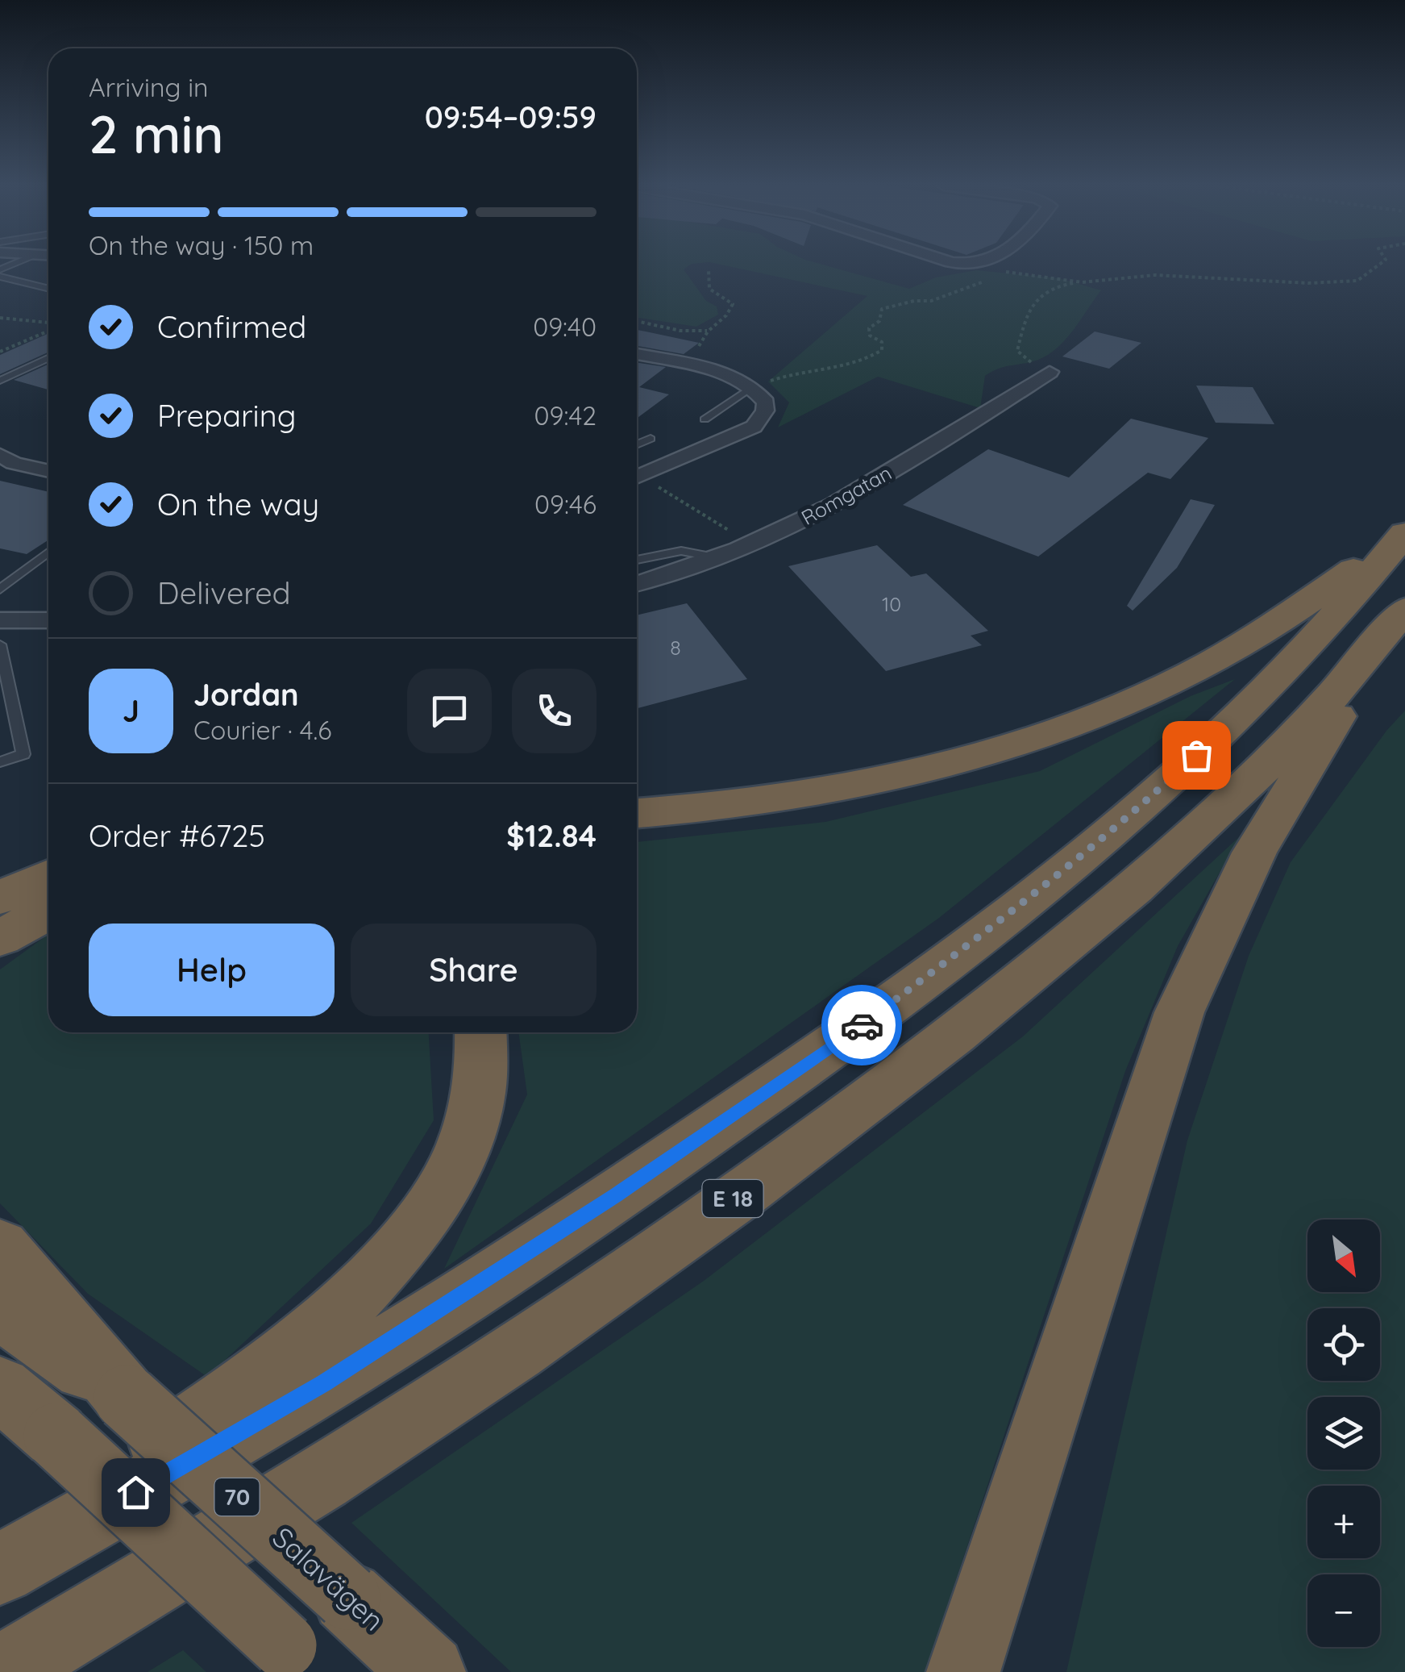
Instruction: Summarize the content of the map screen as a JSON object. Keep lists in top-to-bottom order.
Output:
{
  "streets": {
    "highway": ["E 18", "70", "Salavägen"],
    "street": ["Romgatan"]
  },
  "house_numbers": ["10", "8"],
  "north": "bottom right",
  "page": {
    "heading": ["2 min", "Arriving in", "09:54–09:59"],
    "panel": [
      "Jordan",
      "Courier · 4.6",
      "Order #6725",
      "$12.84"
    ],
    "bar": "On the way · 150 m",
    "list": [
      ["Confirmed", "09:40"],
      ["Preparing", "09:42"],
      ["On the way", "09:46"],
      "Delivered"
    ],
    "round": "J",
    "buttons": ["Help", "Share"],
    "map_buttons": ["+", "−"]
  }
}
